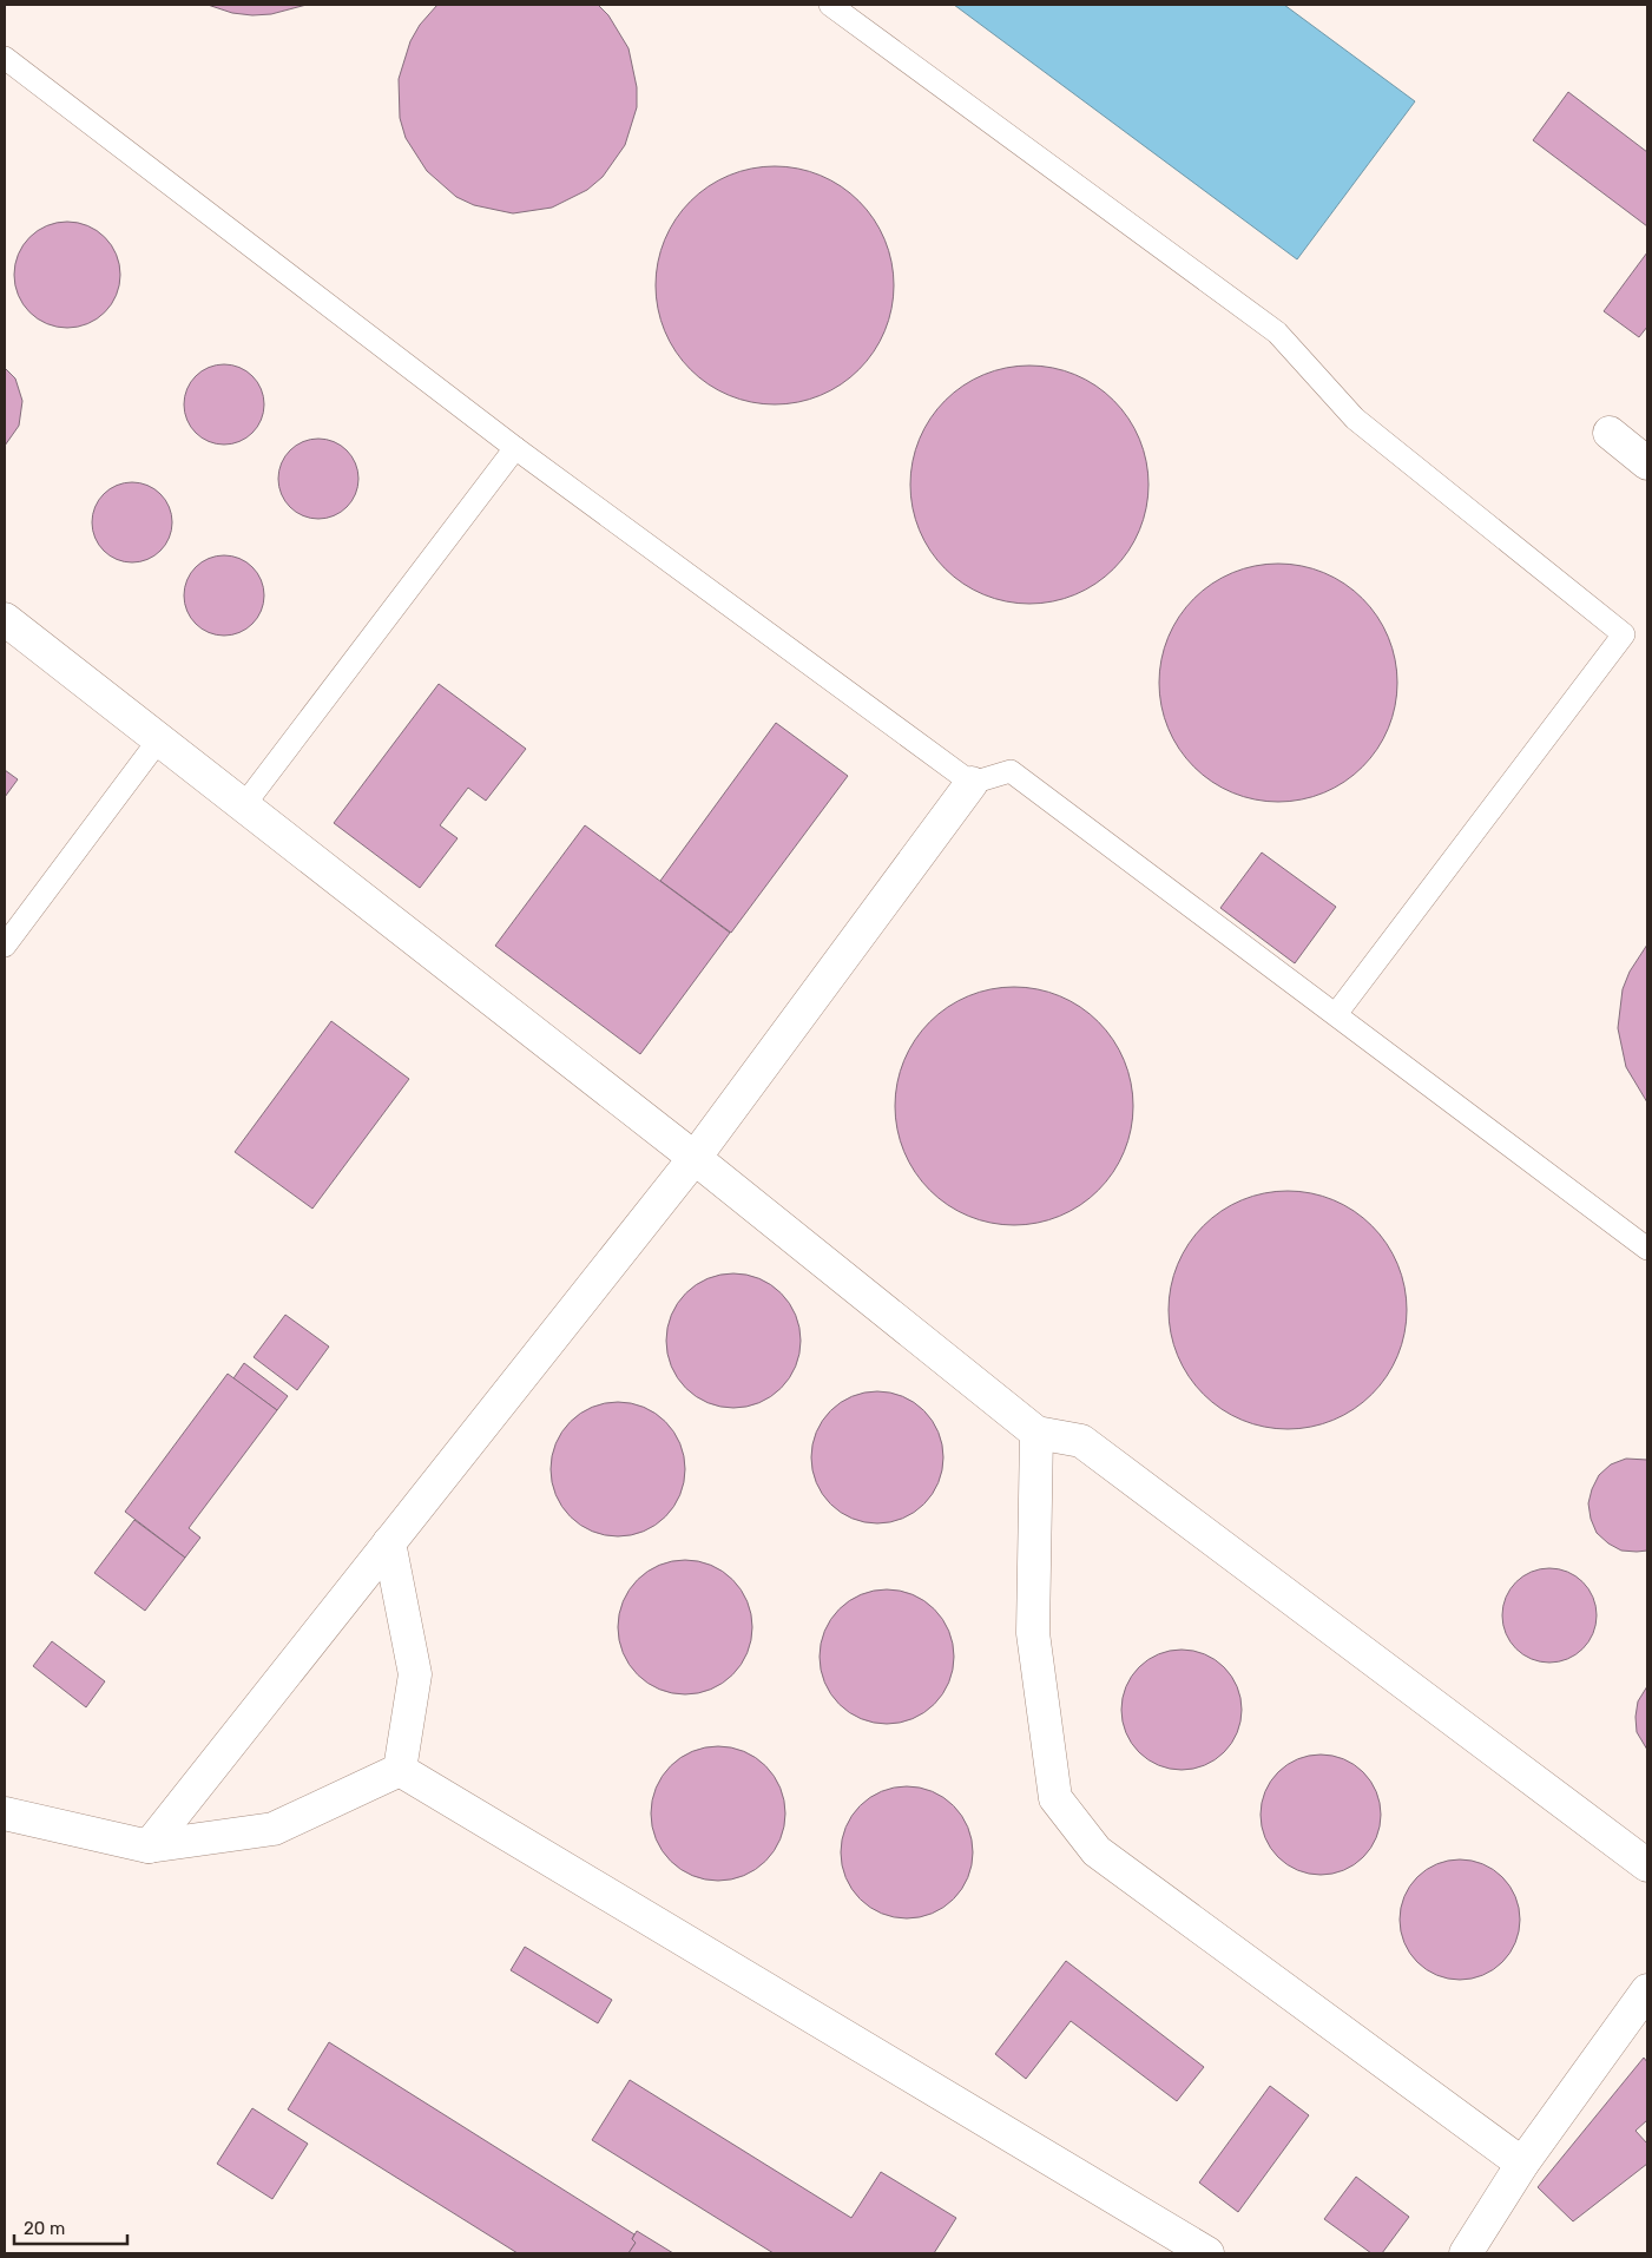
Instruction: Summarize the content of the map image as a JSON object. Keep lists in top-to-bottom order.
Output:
{
  "scale_bar": "20 m"
}
